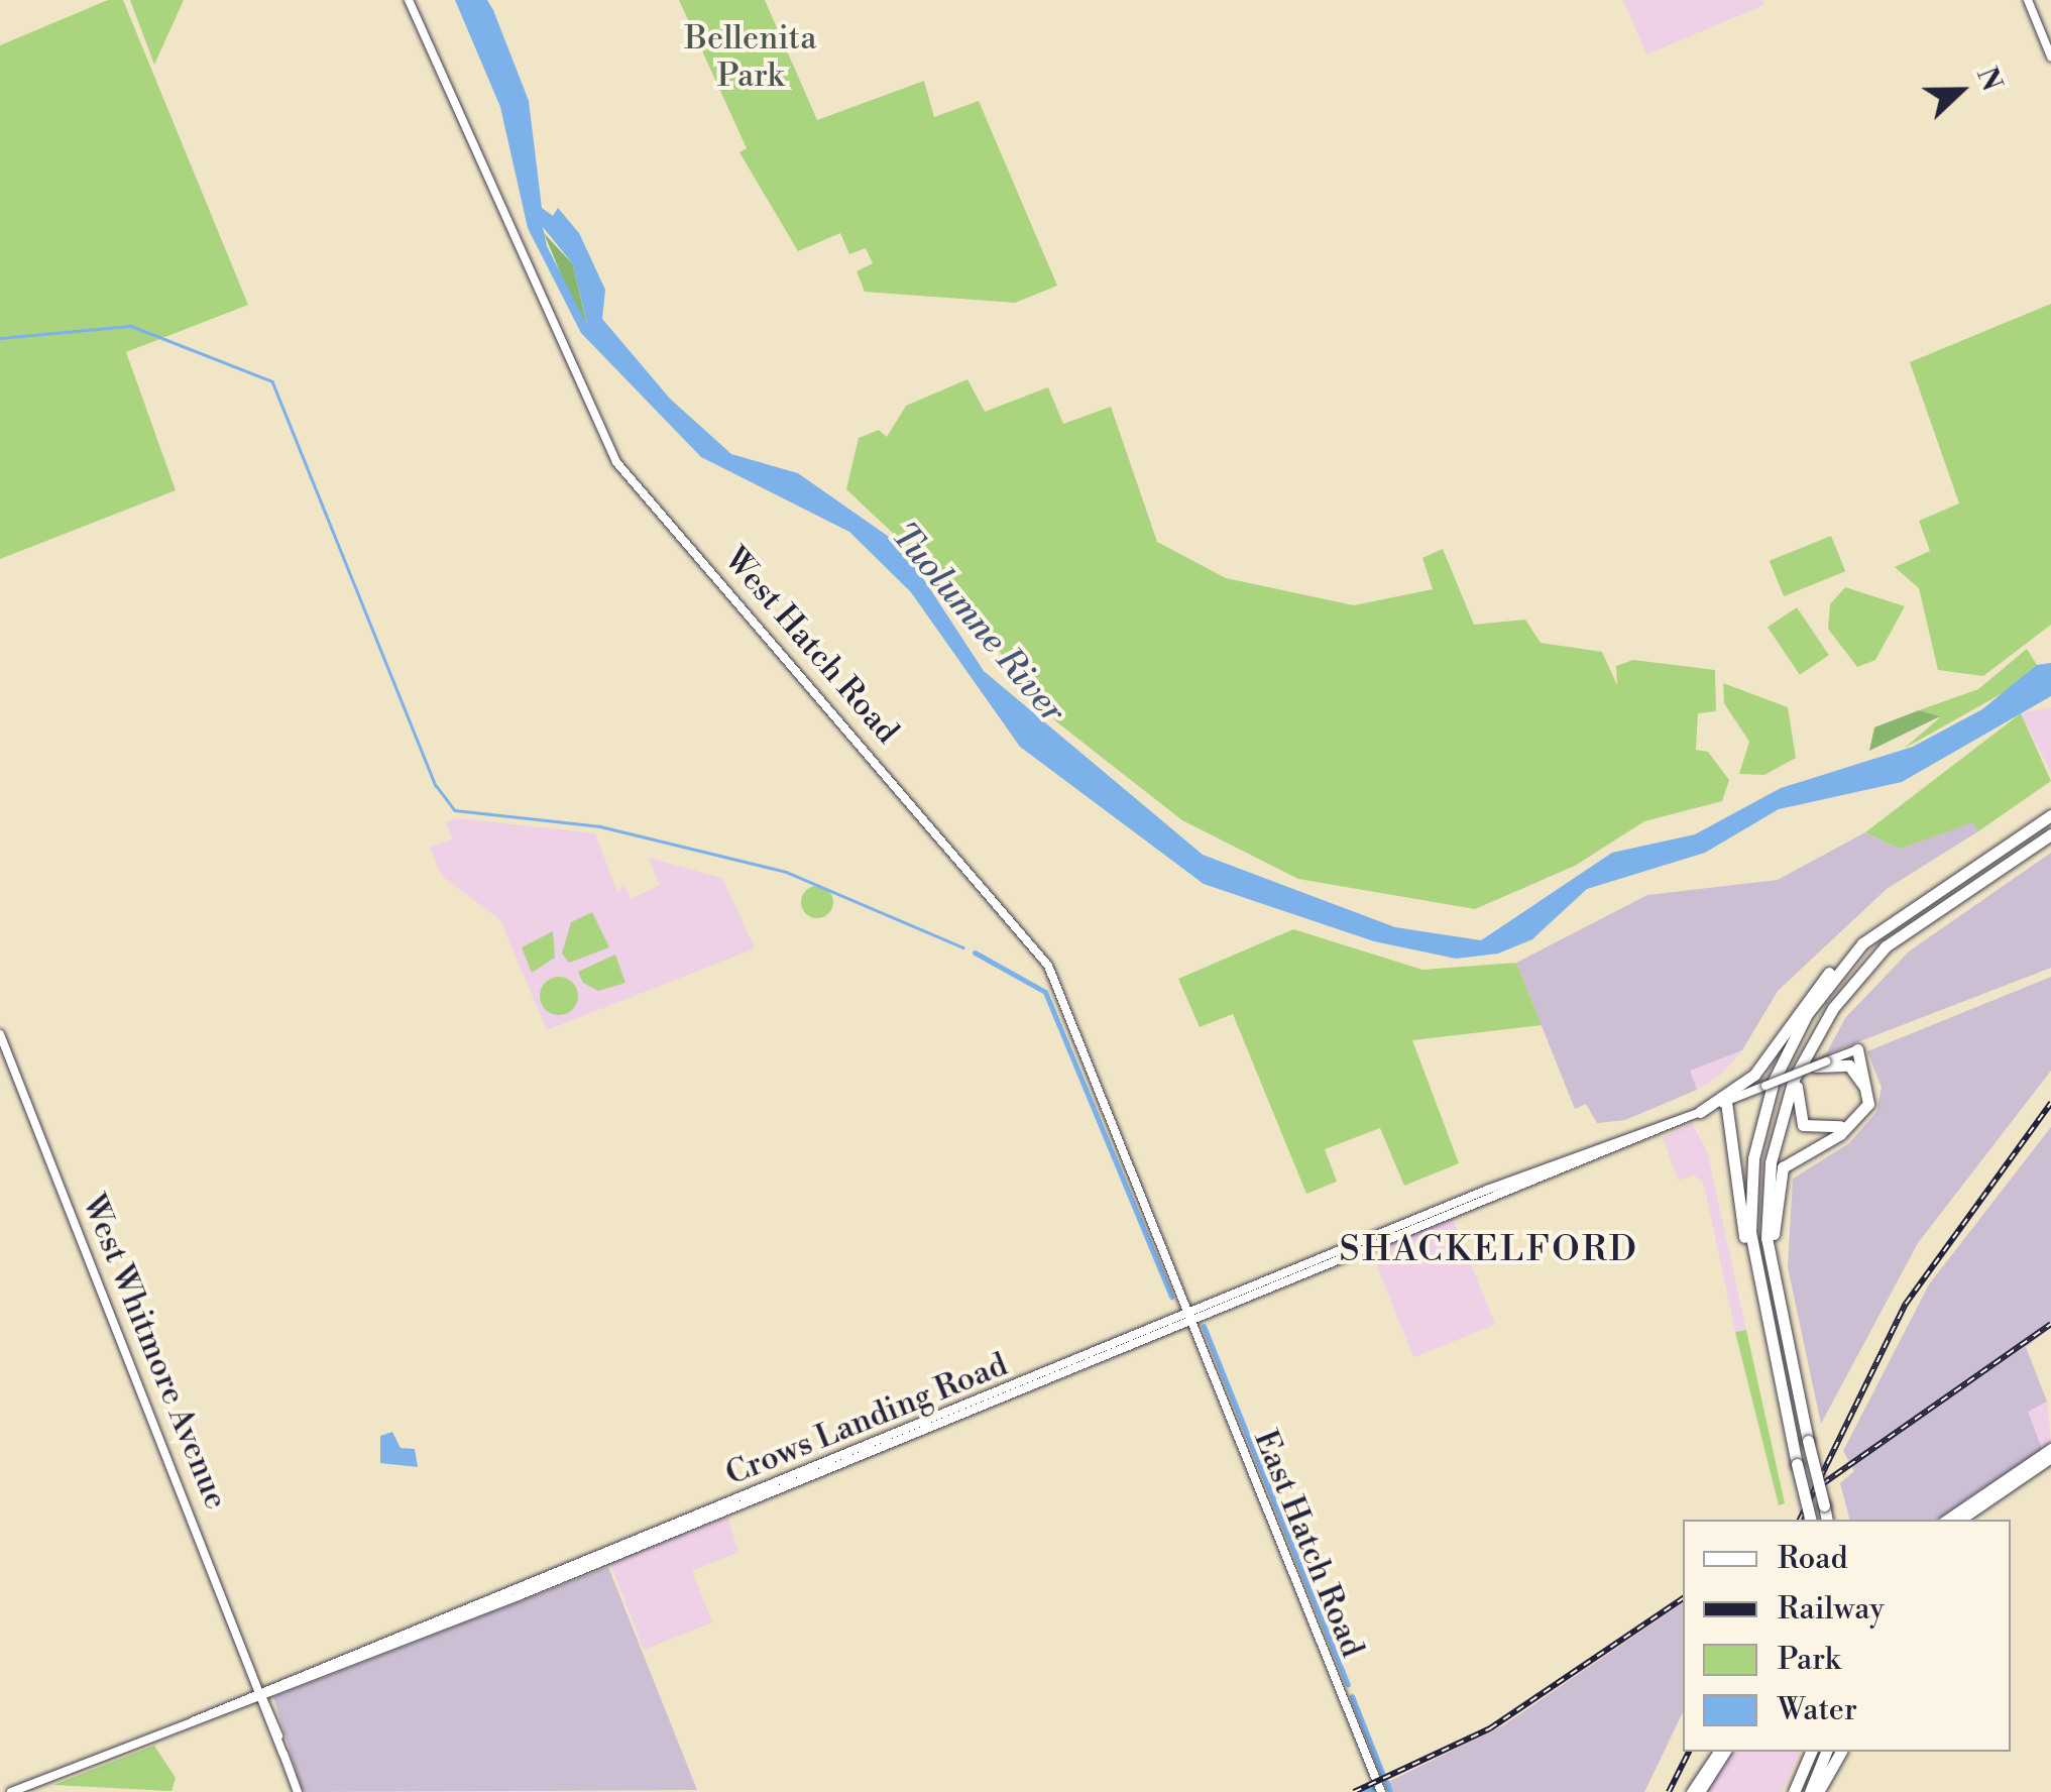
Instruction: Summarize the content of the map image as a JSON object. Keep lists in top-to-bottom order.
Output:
{
  "streets": {
    "main road": [
      "West Hatch Road",
      "West Whitmore Avenue",
      "Crows Landing Road",
      "East Hatch Road"
    ]
  },
  "crossings": [
    ["West Hatch Road", "Crows Landing Road"],
    ["West Hatch Road", "East Hatch Road"],
    ["West Whitmore Avenue", "Crows Landing Road"],
    ["Crows Landing Road", "East Hatch Road"]
  ],
  "districts": ["SHACKELFORD"],
  "water": ["Tuolumne River"],
  "parks": ["Bellenita Park"],
  "legend": [
    "Road",
    "Railway",
    "Park",
    "Water"
  ],
  "north": "right"
}
